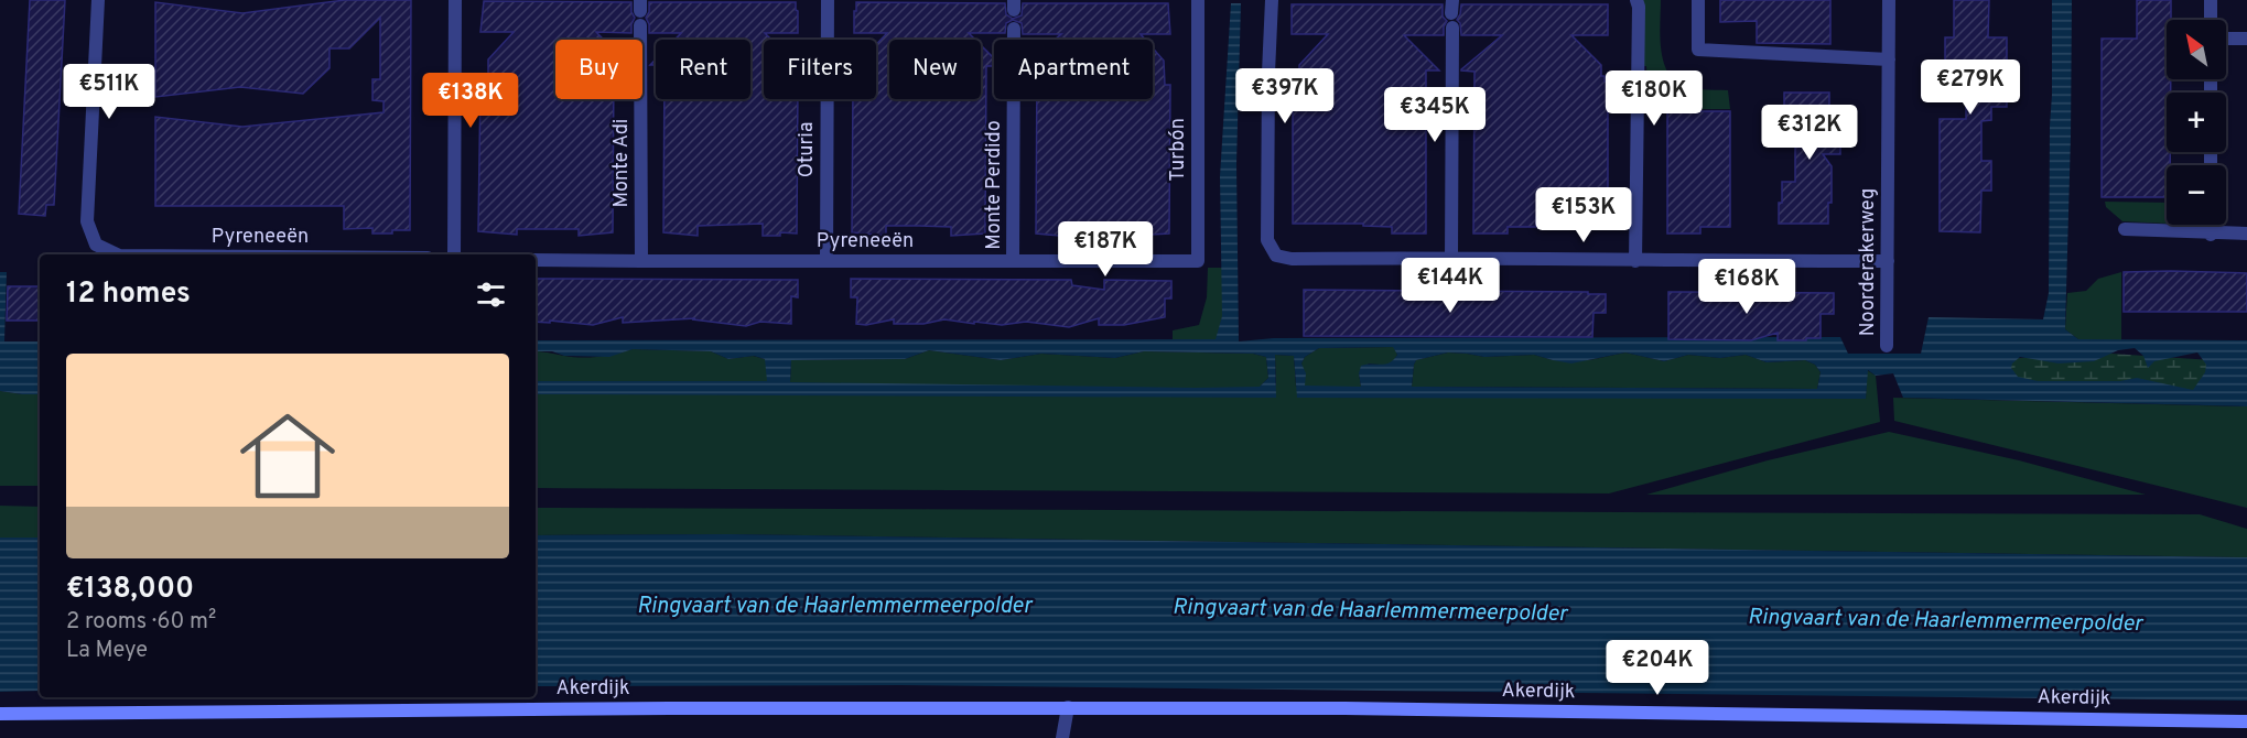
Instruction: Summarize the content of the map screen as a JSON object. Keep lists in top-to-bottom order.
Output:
{
  "streets": {
    "street": [
      "Oturia",
      "Turbón",
      "Monte Adi",
      "Monte Perdido",
      "Pyreneeën",
      "Noorderakerweg",
      "Akerdijk"
    ]
  },
  "crossings": [
    ["Oturia", "Pyreneeën"],
    ["Turbón", "Pyreneeën"],
    ["Monte Adi", "Pyreneeën"],
    ["Monte Perdido", "Pyreneeën"]
  ],
  "water": ["Ringvaart van de Haarlemmermeerpolder"],
  "north": "top left",
  "page": {
    "map_buttons": ["+", "−"],
    "chip": [
      "Buy",
      "Rent",
      "Filters",
      "New",
      "Apartment"
    ],
    "price": [
      "€279K",
      "€511K",
      "€397K",
      "€180K",
      "€138K",
      "€345K",
      "€312K",
      "€153K",
      "€187K",
      "€144K",
      "€168K",
      "€204K"
    ],
    "heading": "12 homes",
    "list": [
      {
        "name": "€138,000",
        "note": "2 rooms · 60 m² · La Meye"
      }
    ]
  }
}
